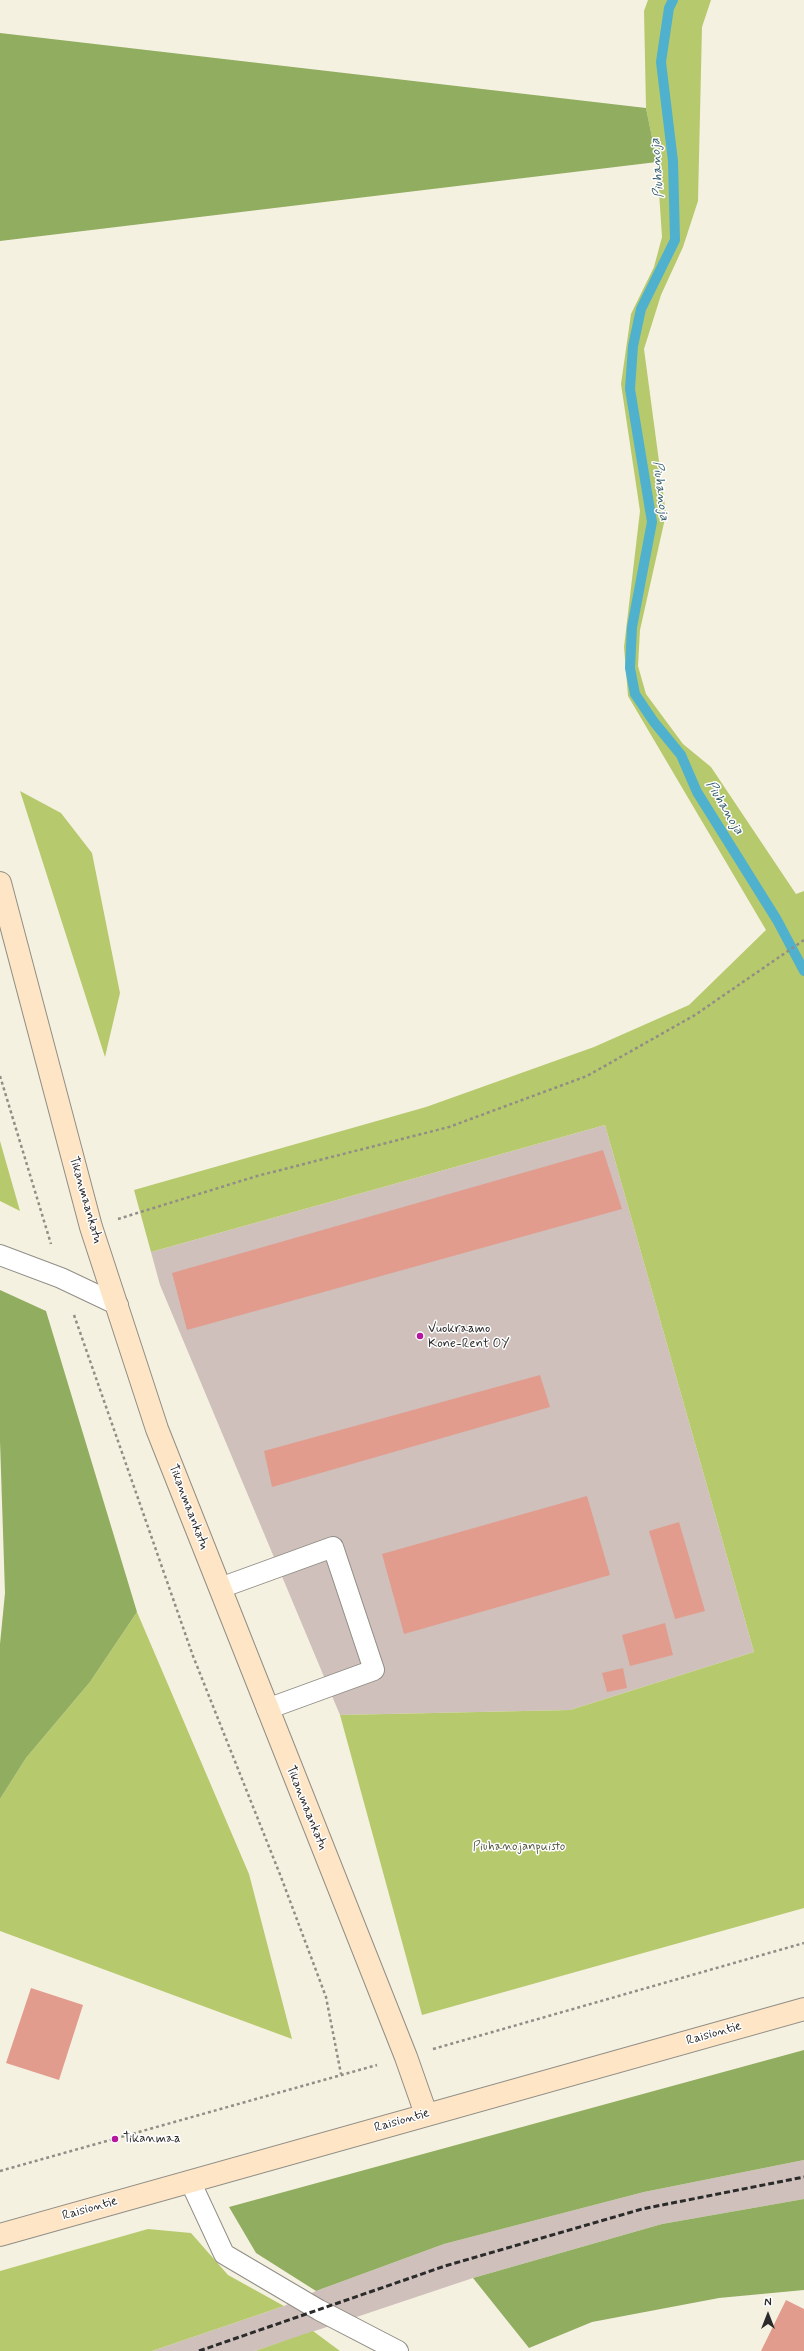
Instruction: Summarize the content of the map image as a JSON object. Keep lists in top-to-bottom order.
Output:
{
  "streets": {
    "street": ["Tikanmaankatu", "Raisiontie"]
  },
  "crossings": [
    ["Tikanmaankatu", "Raisiontie"]
  ],
  "water": ["Piuhanoja"],
  "parks": ["Piuhanojanpuisto"],
  "places": ["Vuokraamo Kone-Rent OY", "Tikanmaa"],
  "north": "top"
}
